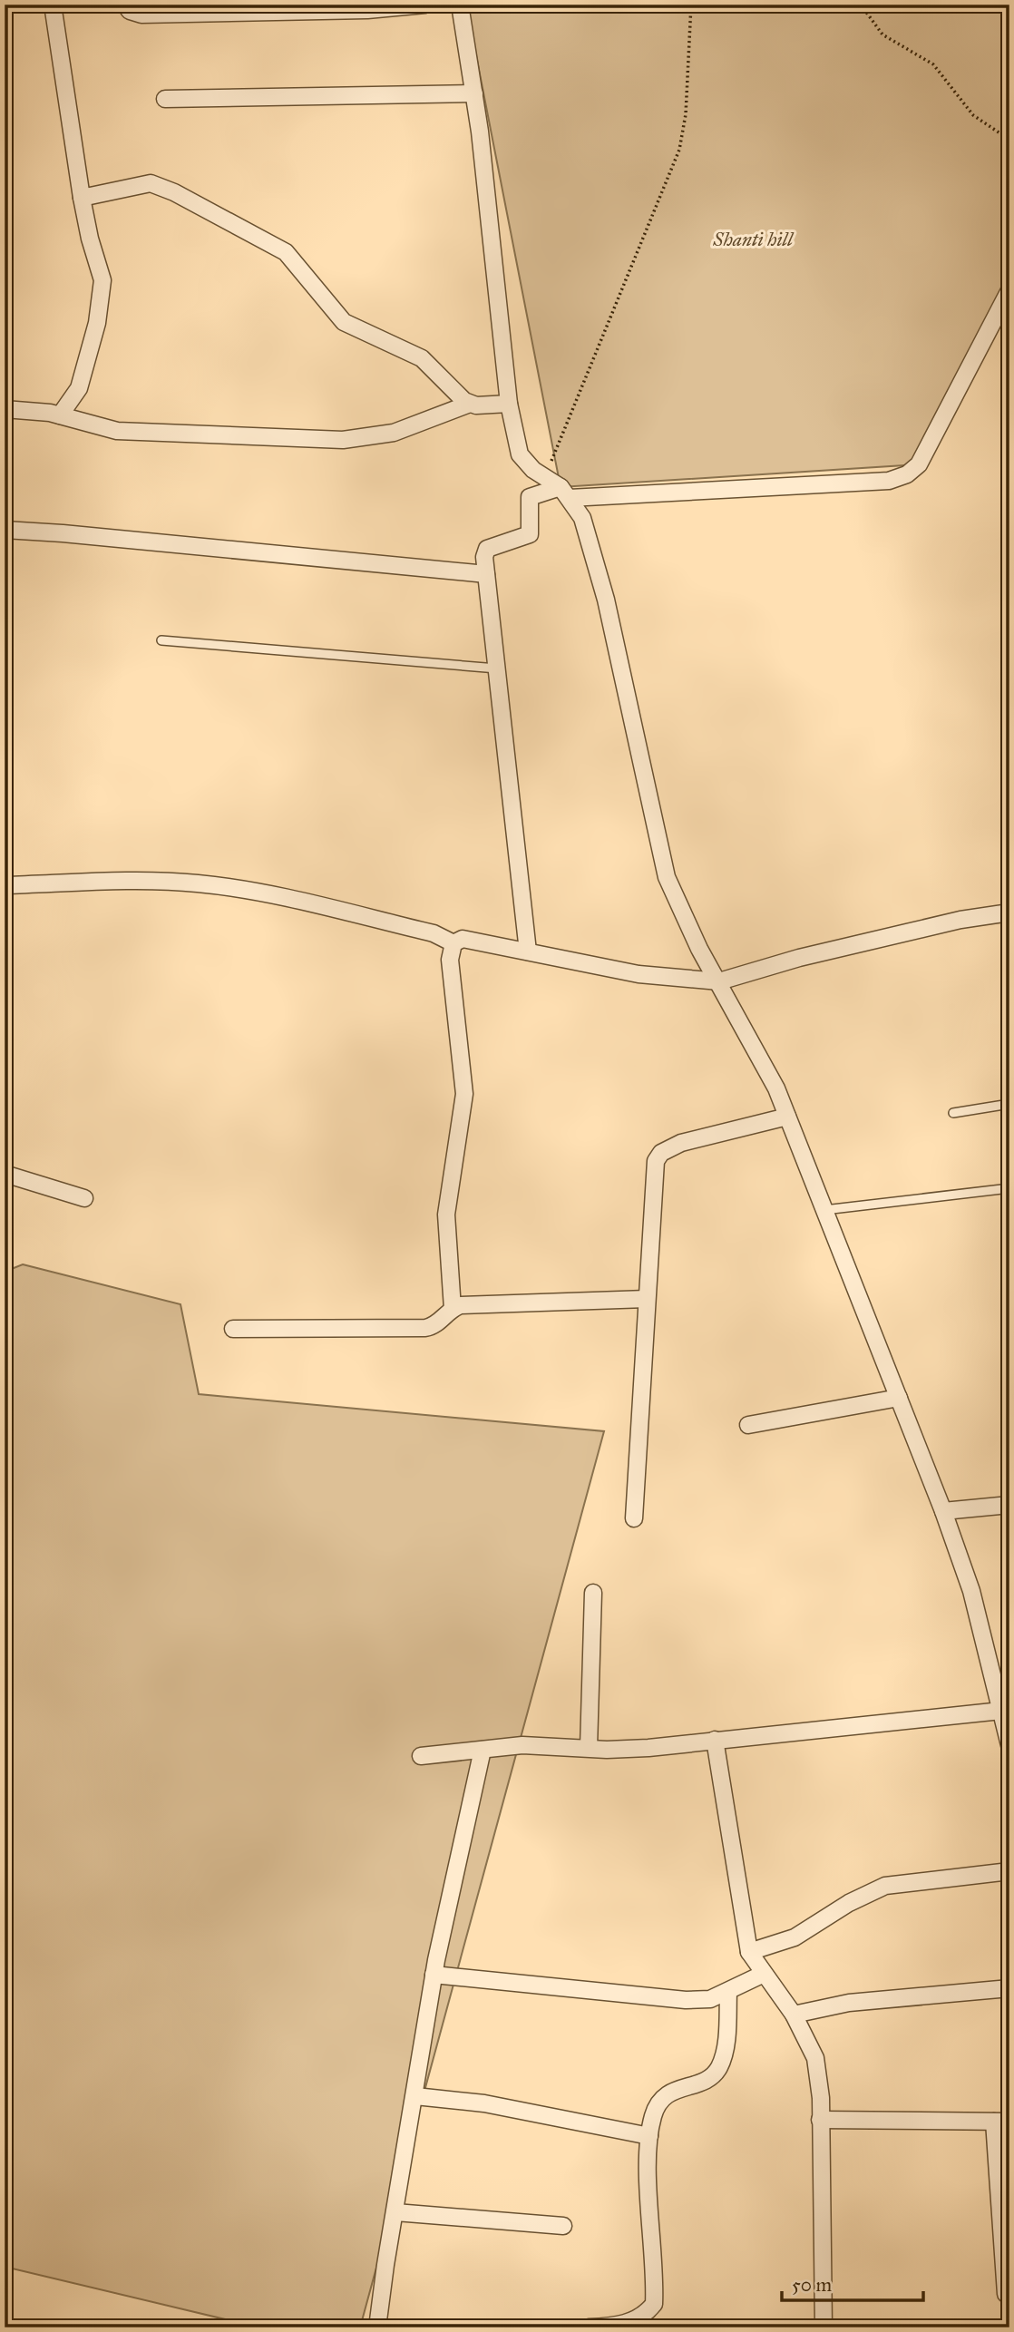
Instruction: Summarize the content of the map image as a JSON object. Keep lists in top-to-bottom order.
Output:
{
  "parks": ["Shanti hill"],
  "scale_bar": "50 m"
}
